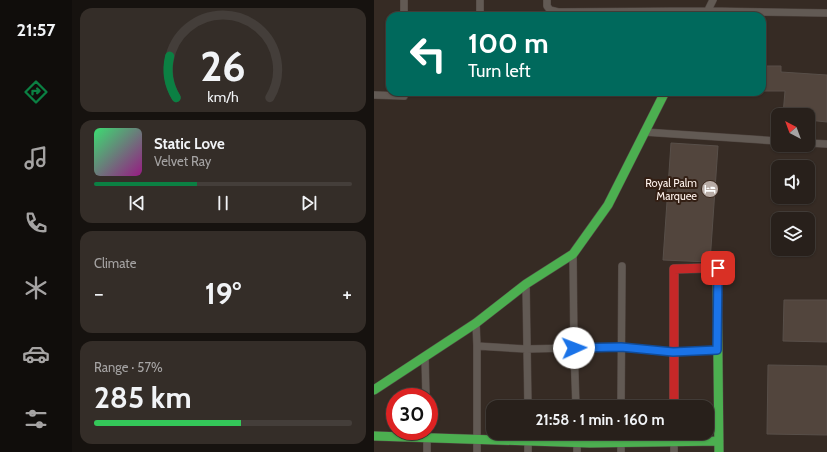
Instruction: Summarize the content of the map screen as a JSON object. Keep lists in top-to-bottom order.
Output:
{
  "places": {
    "hotel": ["Royal Palm Marquee"]
  },
  "north": "top left",
  "page": {
    "tabs": "21:57",
    "turn": ["100 m", "Turn left"],
    "song": ["Static Love", "Velvet Ray"],
    "tile": [
      "Climate",
      ["Range · 57%", "285 km"]
    ],
    "heat": ["−", "19°", "+"],
    "limit": "30",
    "trip": "21:58 · 1 min · 160 m",
    "gauge": ["26", "km/h"]
  }
}
